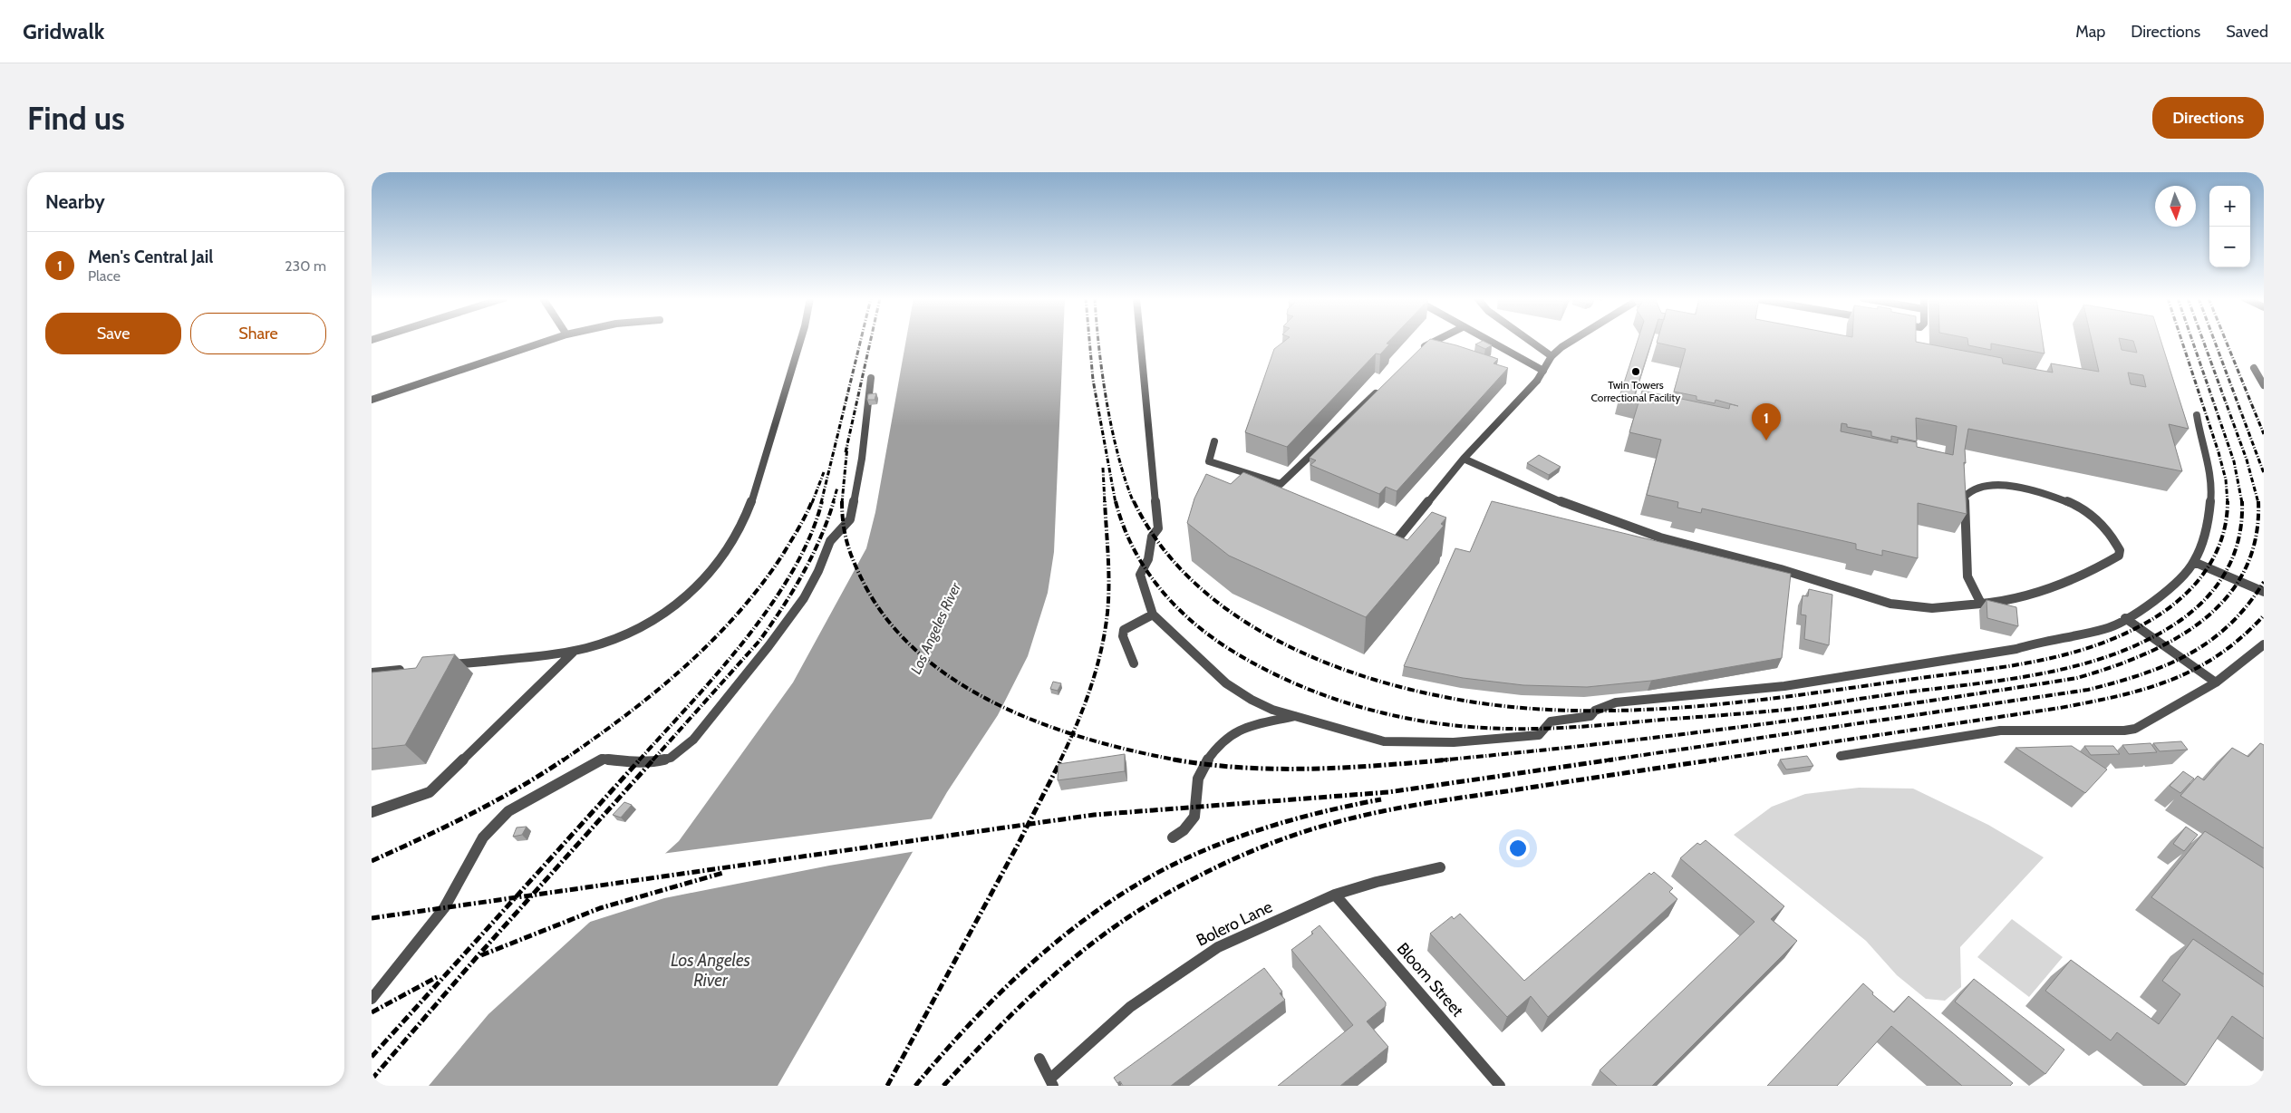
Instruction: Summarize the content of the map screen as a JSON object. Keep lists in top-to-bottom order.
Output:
{
  "streets": {
    "street": ["Bolero Lane", "Bloom Street"]
  },
  "crossings": [
    ["Bolero Lane", "Bloom Street"]
  ],
  "water": ["Los Angeles River"],
  "places": ["Twin Towers Correctional Facility"],
  "north": "bottom",
  "page": {
    "header": "Gridwalk",
    "nav": ["Map", "Directions", "Saved"],
    "buttons": [
      "Directions",
      ["Save", "Share"]
    ],
    "title": "Find us",
    "heading": "Nearby",
    "map_buttons": ["+", "−"],
    "list": [
      {
        "mark": "1",
        "name": "Men's Central Jail",
        "note": "Place",
        "value": "230 m"
      }
    ],
    "pins": "1"
  }
}
